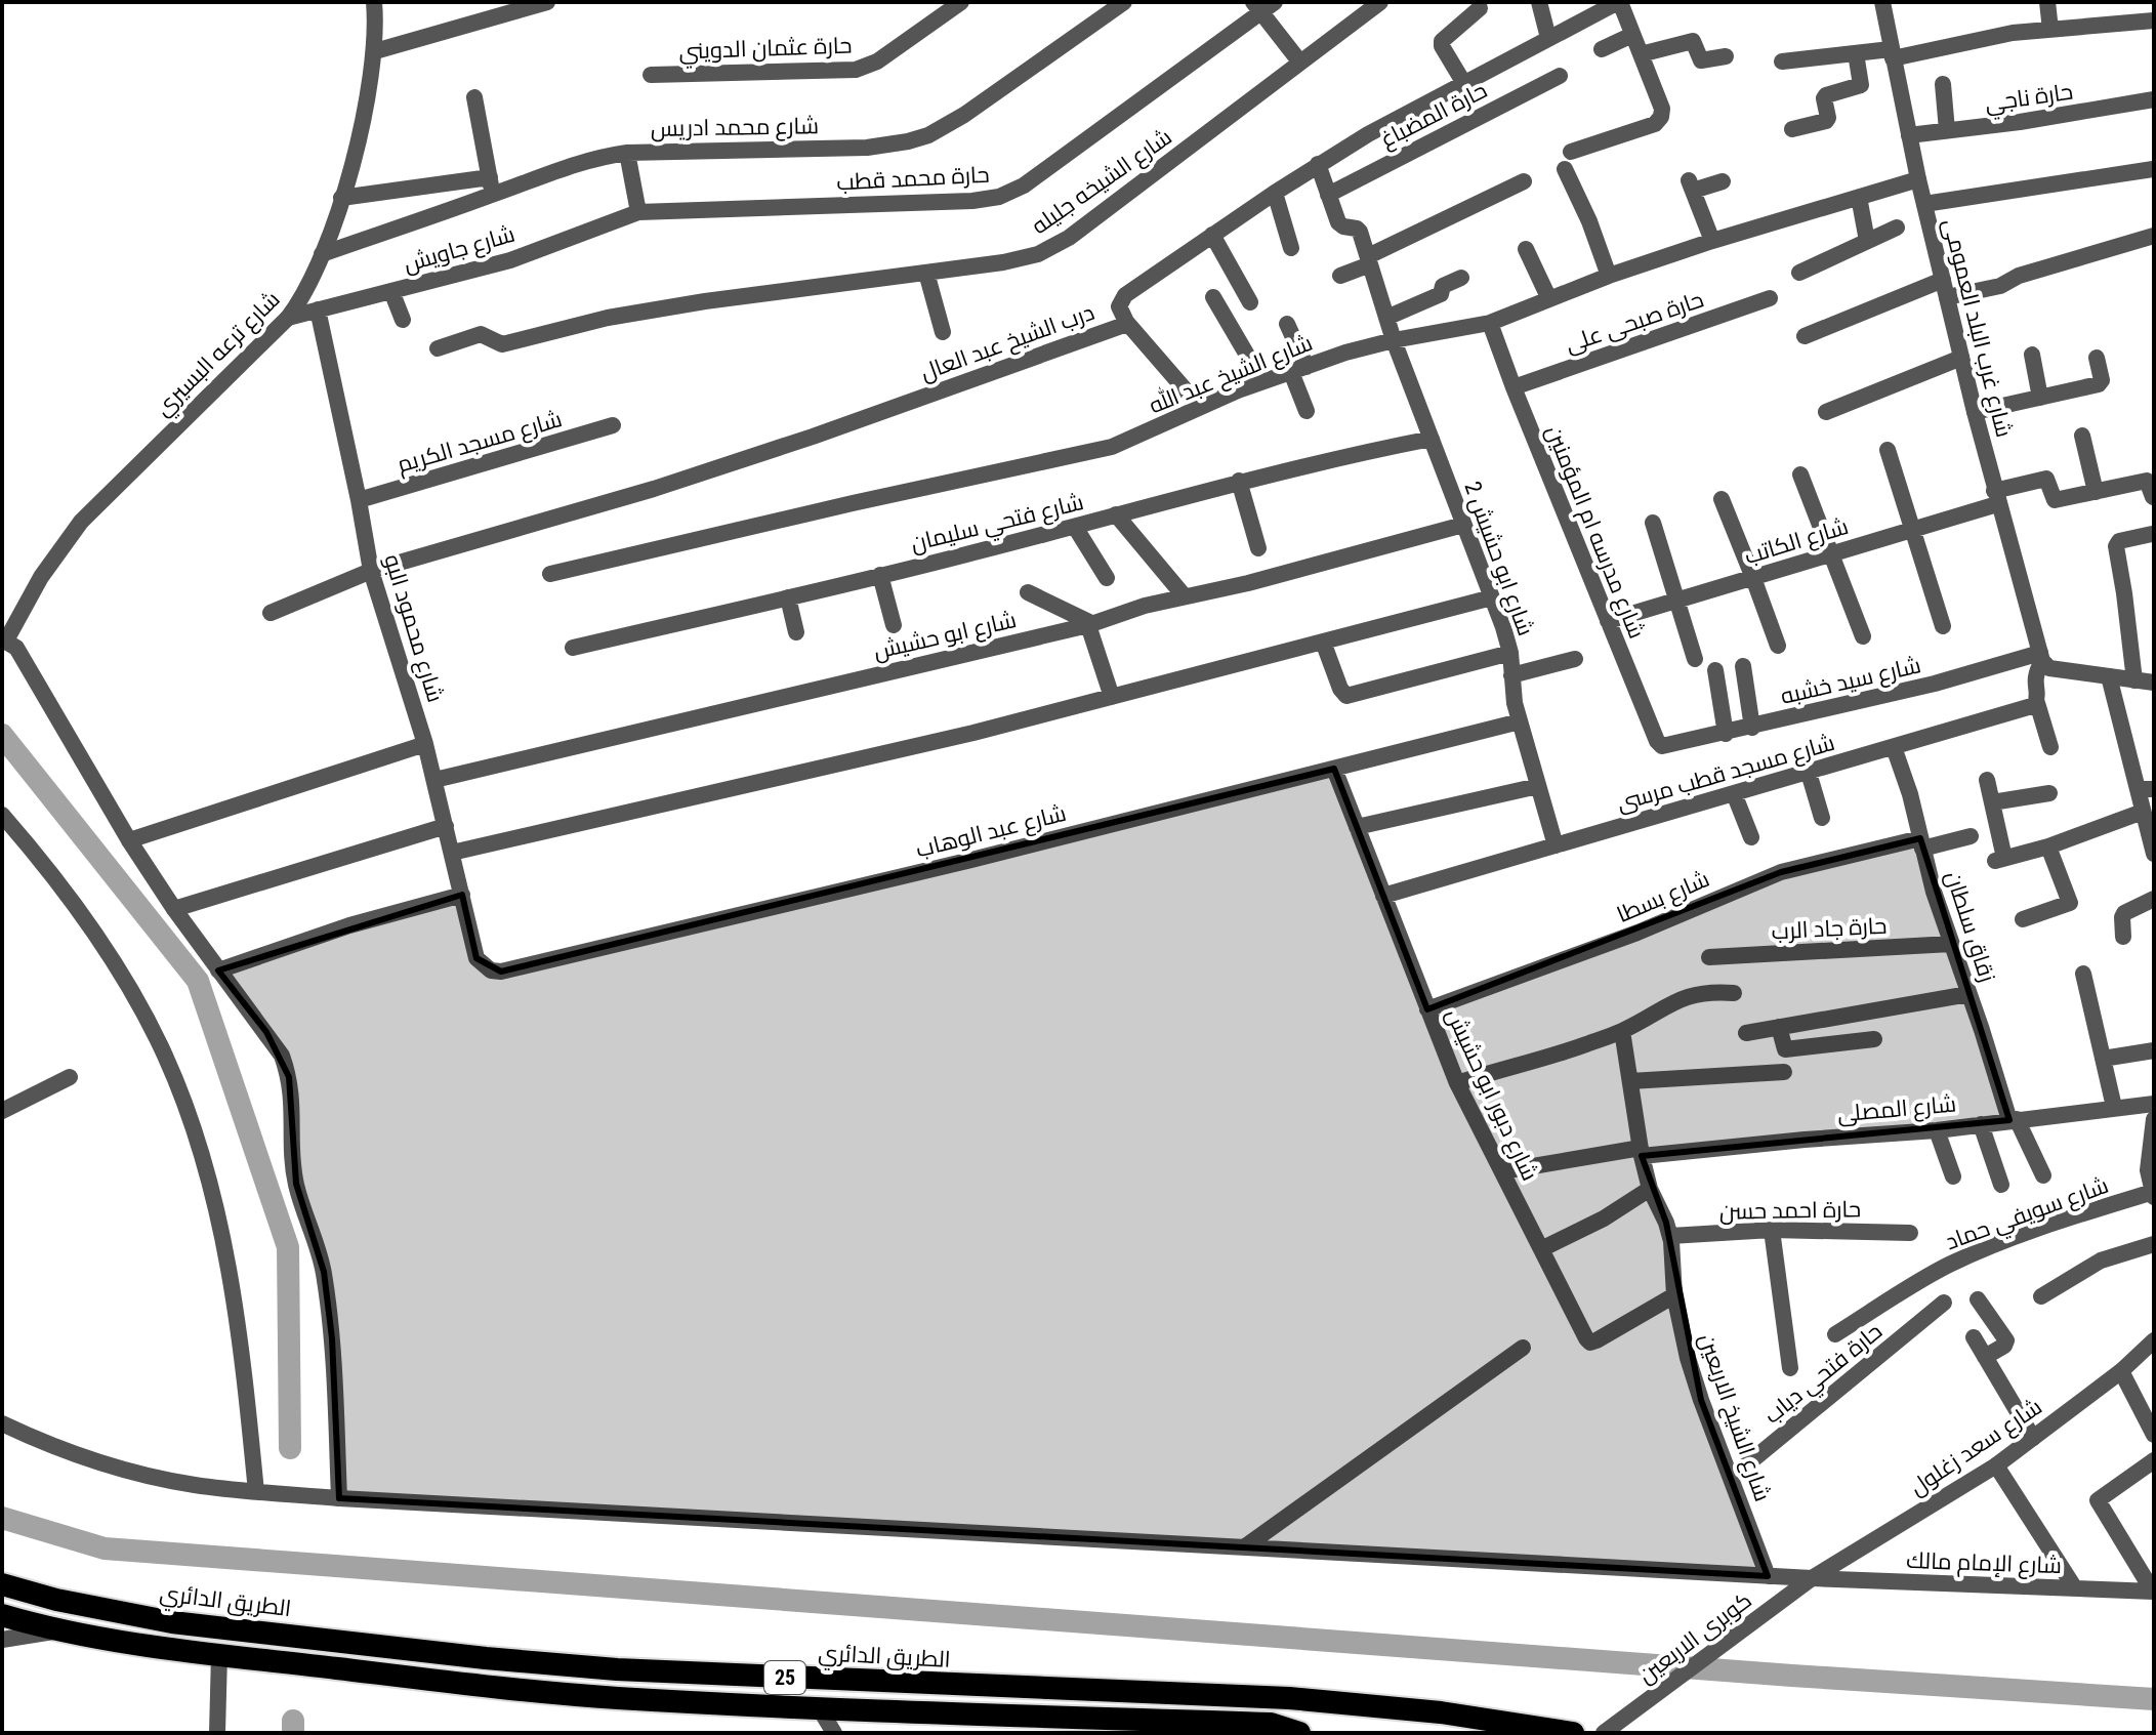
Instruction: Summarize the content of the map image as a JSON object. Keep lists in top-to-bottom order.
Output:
{
  "streets": {
    "highway": ["الطريق الدائري", "25"],
    "street": [
      "حارة عثمان الدويني",
      "حارة ناجي",
      "حارة المضباغ",
      "شارع محمد ادريس",
      "حارة محمد قطب",
      "شارع الشيخه جليله",
      "شارع جاويش",
      "حارة صبحى على",
      "شارع غرب البلد العمومى",
      "درب الشيخ عبد العال",
      "شارع ترعه البسيري",
      "شارع الشيخ عبد الله",
      "شارع مسجد الكريم",
      "شارع فتحي سليمان",
      "شارع مدرسه ام المؤمنين",
      "شارع الكاتب",
      "شارع ابو حشيش 2",
      "شارع محمود البو",
      "شارع ابو حشيش",
      "شارع سيد خشبه",
      "شارع مسجد قطب مرسى",
      "شارع عبد الوهاب",
      "شارع بسطا",
      "زقاق سلطان",
      "حارة جاد الرب",
      "شارع دبور ابو حشيش",
      "شارع المصلى",
      "حارة احمد حسن",
      "شارع سويفي حماد",
      "حارة فتحي دياب",
      "شارع الشيخ الاربعين",
      "شارع سعد زغلول",
      "شارع الإمام مالك",
      "كوبرى الاربعين"
    ]
  },
  "crossings": [
    ["حارة ناجي", "شارع غرب البلد العمومى"],
    ["حارة المضباغ", "شارع ابو حشيش 2"],
    ["شارع محمد ادريس", "شارع ترعه البسيري"],
    ["حارة محمد قطب", "شارع جاويش"],
    ["شارع جاويش", "شارع ترعه البسيري"],
    ["شارع جاويش", "شارع محمود البو"],
    ["حارة صبحى على", "شارع مدرسه ام المؤمنين"],
    ["شارع غرب البلد العمومى", "شارع الشيخ عبد الله"],
    ["شارع غرب البلد العمومى", "شارع الكاتب"],
    ["شارع غرب البلد العمومى", "شارع سيد خشبه"],
    ["درب الشيخ عبد العال", "شارع محمود البو"],
    ["شارع الشيخ عبد الله", "شارع مدرسه ام المؤمنين"],
    ["شارع الشيخ عبد الله", "شارع ابو حشيش 2"],
    ["شارع مسجد الكريم", "شارع محمود البو"],
    ["شارع فتحي سليمان", "شارع ابو حشيش 2"],
    ["شارع مدرسه ام المؤمنين", "شارع الكاتب"],
    ["شارع مدرسه ام المؤمنين", "شارع سيد خشبه"],
    ["شارع ابو حشيش 2", "شارع ابو حشيش"],
    ["شارع ابو حشيش 2", "شارع مسجد قطب مرسى"],
    ["شارع ابو حشيش 2", "شارع عبد الوهاب"],
    ["شارع محمود البو", "شارع ابو حشيش"],
    ["شارع محمود البو", "شارع عبد الوهاب"],
    ["شارع مسجد قطب مرسى", "زقاق سلطان"],
    ["شارع مسجد قطب مرسى", "شارع دبور ابو حشيش"],
    ["شارع عبد الوهاب", "شارع دبور ابو حشيش"],
    ["شارع بسطا", "زقاق سلطان"],
    ["شارع بسطا", "شارع دبور ابو حشيش"],
    ["زقاق سلطان", "حارة جاد الرب"],
    ["زقاق سلطان", "شارع المصلى"],
    ["شارع دبور ابو حشيش", "شارع المصلى"],
    ["شارع دبور ابو حشيش", "شارع الشيخ الاربعين"],
    ["شارع المصلى", "شارع الشيخ الاربعين"],
    ["حارة احمد حسن", "شارع الشيخ الاربعين"],
    ["حارة فتحي دياب", "شارع الشيخ الاربعين"],
    ["شارع الشيخ الاربعين", "شارع الإمام مالك"],
    ["شارع سعد زغلول", "شارع الإمام مالك"],
    ["شارع سعد زغلول", "كوبرى الاربعين"],
    ["شارع الإمام مالك", "كوبرى الاربعين"]
  ]
}
